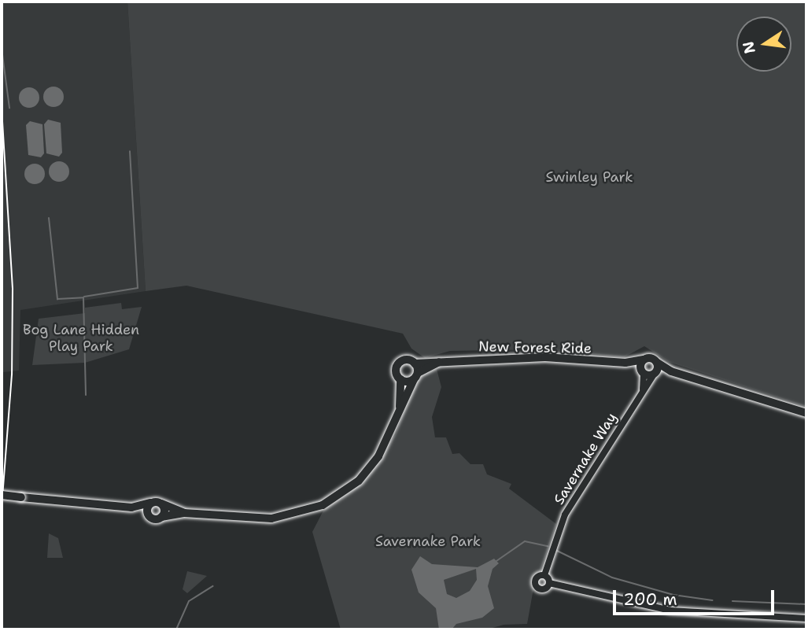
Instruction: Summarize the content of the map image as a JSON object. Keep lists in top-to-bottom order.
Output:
{
  "streets": {
    "main road": ["New Forest Ride"],
    "street": ["Savernake Way"]
  },
  "crossings": [
    ["New Forest Ride", "Savernake Way"]
  ],
  "parks": ["Swinley Park", "Bog Lane Hidden Play Park", "Savernake Park"],
  "scale_bar": "200 m",
  "north": "left"
}
